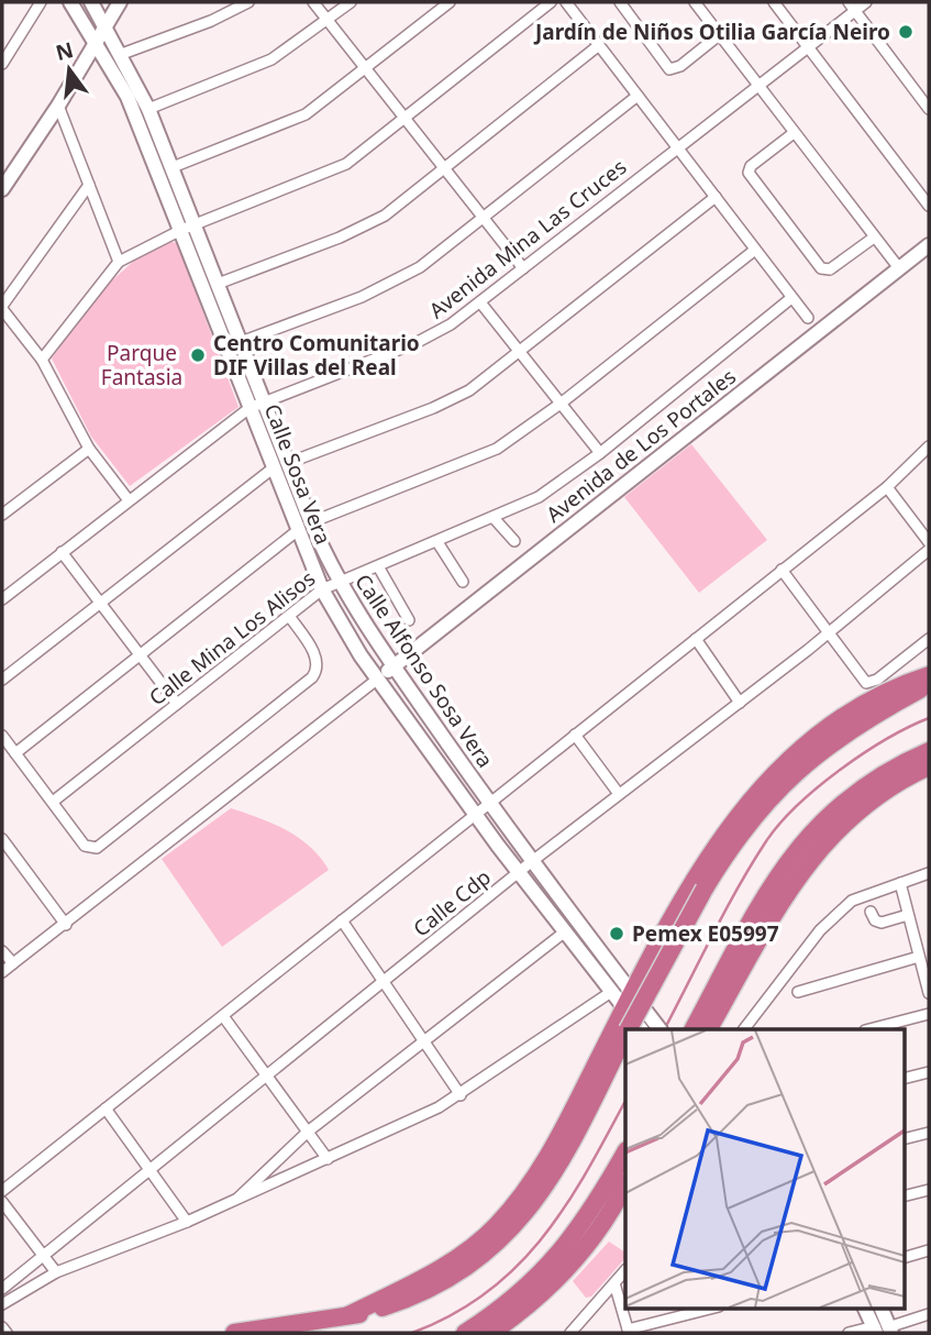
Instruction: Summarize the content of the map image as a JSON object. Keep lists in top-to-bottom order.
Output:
{
  "streets": {
    "main road": ["Avenida de Los Portales", "Calle Sosa Vera", "Calle Alfonso Sosa Vera"],
    "street": ["Avenida Mina Las Cruces", "Calle Mina Los Alisos", "Calle Cdp"]
  },
  "crossings": [
    ["Avenida Mina Las Cruces", "Calle Sosa Vera"],
    ["Avenida Mina Las Cruces", "Calle Alfonso Sosa Vera"],
    ["Avenida de Los Portales", "Calle Sosa Vera"],
    ["Avenida de Los Portales", "Calle Alfonso Sosa Vera"],
    ["Calle Sosa Vera", "Calle Mina Los Alisos"],
    ["Calle Sosa Vera", "Calle Alfonso Sosa Vera"],
    ["Calle Mina Los Alisos", "Calle Alfonso Sosa Vera"],
    ["Calle Alfonso Sosa Vera", "Calle Cdp"]
  ],
  "parks": ["Parque Fantasia"],
  "places": ["Jardín de Niños Otilia García Neiro", "Centro Comunitario DIF Villas del Real", "Pemex E05997"],
  "north": "top"
}
